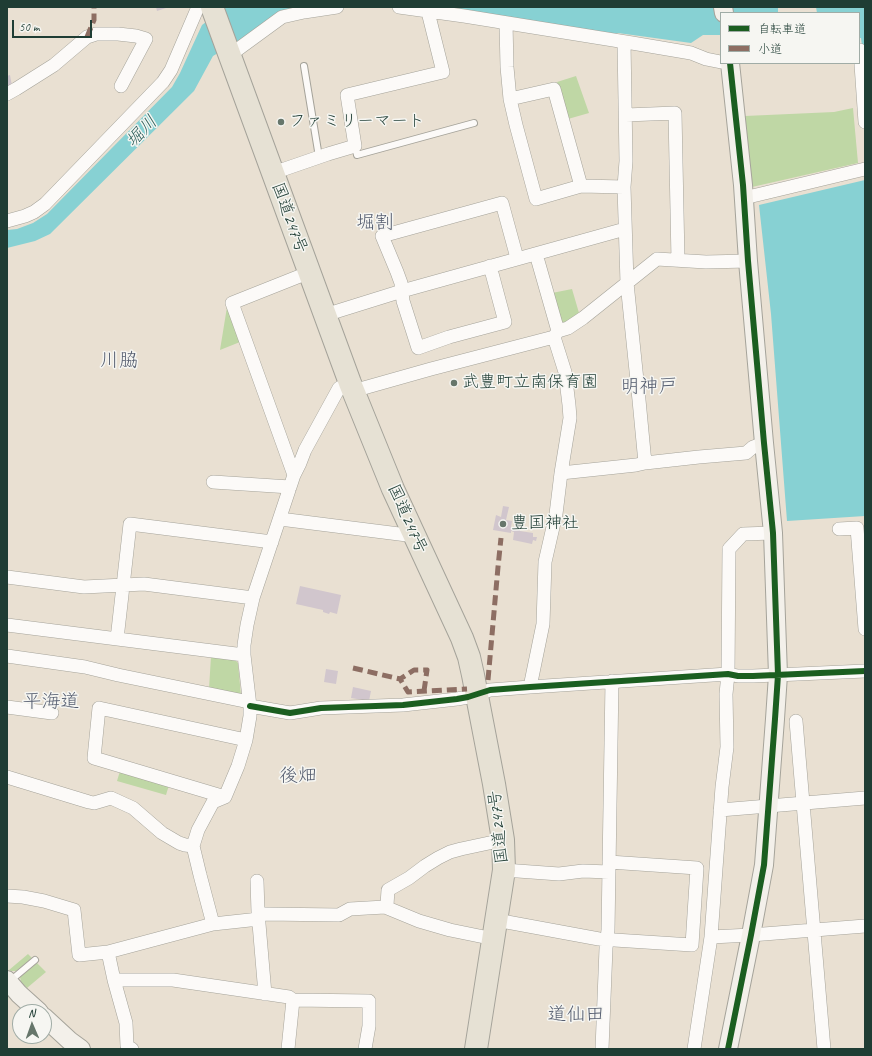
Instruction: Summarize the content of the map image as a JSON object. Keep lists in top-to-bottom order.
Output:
{
  "streets": {
    "highway": ["国道247号"]
  },
  "districts": [
    "堀割",
    "川脇",
    "明神戸",
    "平海道",
    "後畑",
    "道仙田"
  ],
  "water": ["堀川"],
  "places": ["ファミリーマート", "武豊町立南保育園", "豊国神社"],
  "legend": ["自転車道", "小道"],
  "scale_bar": "50 m",
  "north": "top"
}
